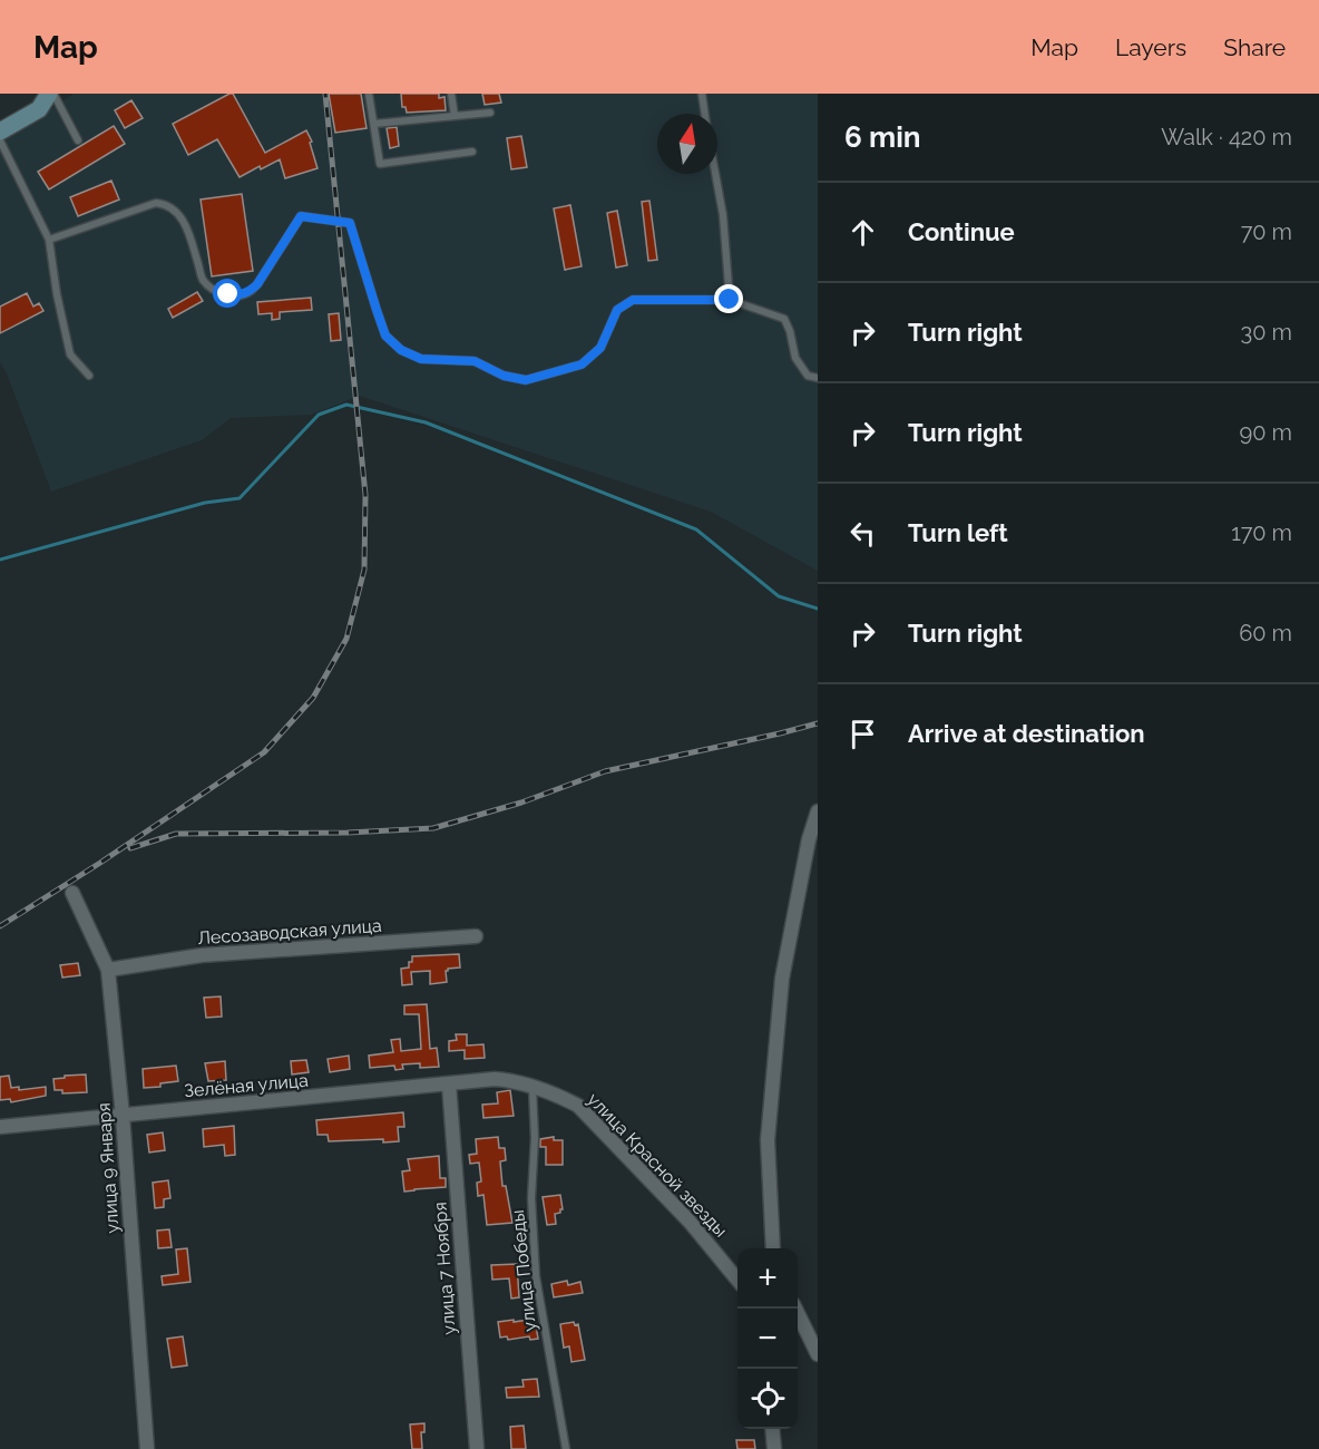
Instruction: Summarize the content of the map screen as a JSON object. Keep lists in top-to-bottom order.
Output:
{
  "streets": {
    "street": [
      "Лесозаводская улица",
      "Зелёная улица",
      "улица Красной звезды",
      "улица 9 Января",
      "улица 7 Ноября"
    ],
    "lane": ["улица Победы"]
  },
  "crossings": [
    ["Лесозаводская улица", "улица 9 Января"],
    ["Зелёная улица", "улица Красной звезды"],
    ["Зелёная улица", "улица 9 Января"],
    ["Зелёная улица", "улица 7 Ноября"],
    ["улица Красной звезды", "улица Победы"]
  ],
  "north": "top",
  "page": {
    "header": "Map",
    "nav": ["Map", "Layers", "Share"],
    "heading": ["6 min", "Walk · 420 m"],
    "list": [
      ["Continue", "70 m"],
      ["Turn right", "30 m"],
      ["Turn right", "90 m"],
      ["Turn left", "170 m"],
      ["Turn right", "60 m"],
      "Arrive at destination"
    ],
    "map_buttons": ["+", "−"]
  }
}
